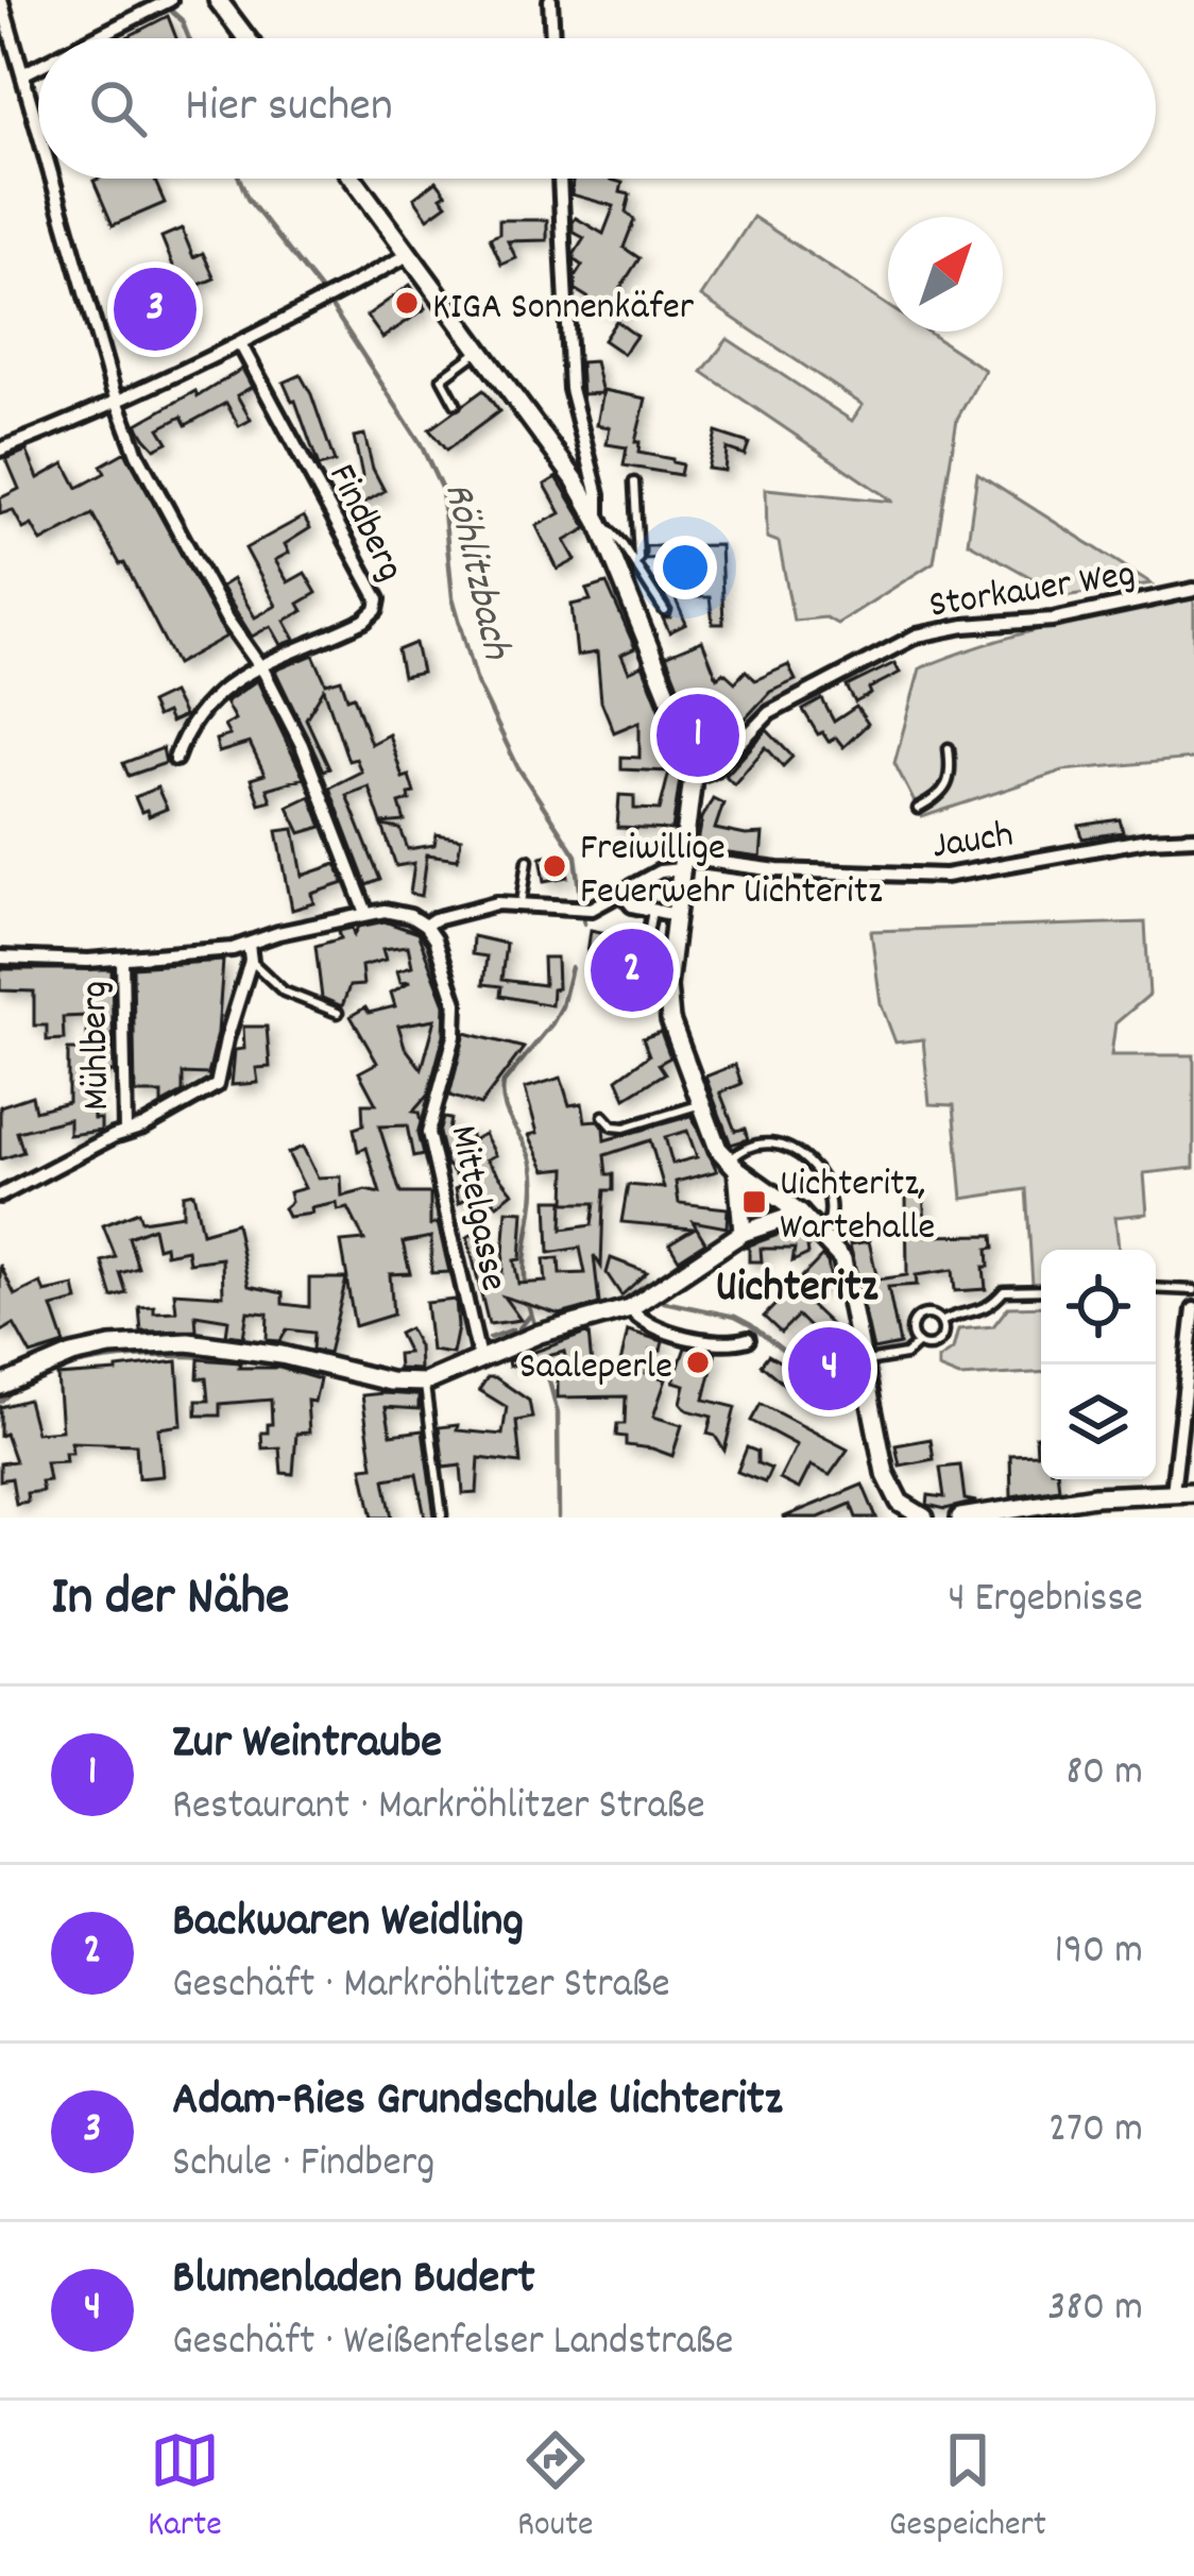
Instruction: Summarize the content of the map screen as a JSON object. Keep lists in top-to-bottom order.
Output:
{
  "streets": {
    "street": [
      "Findberg",
      "Storkauer Weg",
      "Jauch",
      "Mühlberg",
      "Mittelgasse"
    ]
  },
  "crossings": [
    ["Mühlberg", "Mittelgasse"]
  ],
  "districts": ["Uichteritz"],
  "water": ["Röhlitzbach"],
  "places": {
    "other": ["KIGA Sonnenkäfer", "Freiwillige Feuerwehr Uichteritz", "Saaleperle"],
    "transit": ["Uichteritz, Wartehalle"]
  },
  "north": "top right",
  "page": {
    "search": "Hier suchen",
    "pins": [
      "3",
      "1",
      "2",
      "4"
    ],
    "heading": ["In der Nähe", "4 Ergebnisse"],
    "list": [
      {
        "mark": "1",
        "name": "Zur Weintraube",
        "note": "Restaurant · Markröhlitzer Straße",
        "value": "80 m"
      },
      {
        "mark": "2",
        "name": "Backwaren Weidling",
        "note": "Geschäft · Markröhlitzer Straße",
        "value": "190 m"
      },
      {
        "mark": "3",
        "name": "Adam-Ries Grundschule Uichteritz",
        "note": "Schule · Findberg",
        "value": "270 m"
      },
      {
        "mark": "4",
        "name": "Blumenladen Budert",
        "note": "Geschäft · Weißenfelser Landstraße",
        "value": "380 m"
      }
    ],
    "nav": ["Karte", "Route", "Gespeichert"]
  }
}
